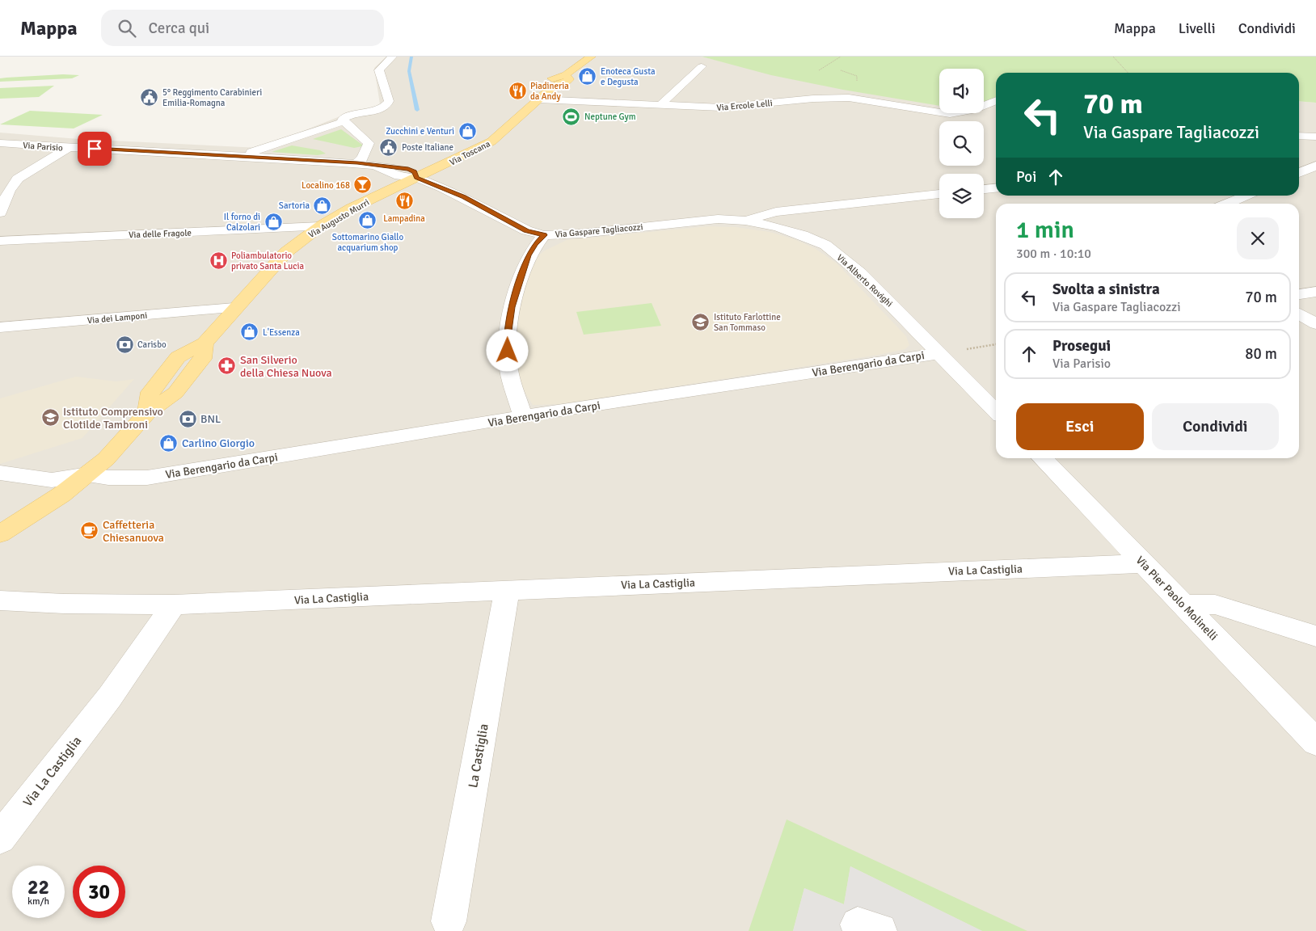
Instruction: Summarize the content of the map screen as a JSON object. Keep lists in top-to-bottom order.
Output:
{
  "streets": {
    "main road": ["Via Toscana", "Via Augusto Murri"],
    "street": [
      "Via Ercole Lelli",
      "Via Parisio",
      "Via Gaspare Tagliacozzi",
      "Via delle Fragole",
      "Via Alberto Rovighi",
      "Via dei Lamponi",
      "Via Berengario da Carpi",
      "Via La Castiglia",
      "Via Pier Paolo Molinelli",
      "La Castiglia"
    ]
  },
  "crossings": [
    ["Via Ercole Lelli", "Via Toscana"],
    ["Via Parisio", "Via Toscana"],
    ["Via Parisio", "Via Augusto Murri"],
    ["Via Parisio", "Via Gaspare Tagliacozzi"],
    ["Via Toscana", "Via Augusto Murri"],
    ["Via Toscana", "Via Gaspare Tagliacozzi"],
    ["Via Augusto Murri", "Via Gaspare Tagliacozzi"],
    ["Via Augusto Murri", "Via delle Fragole"],
    ["Via Augusto Murri", "Via dei Lamponi"],
    ["Via Augusto Murri", "Via Berengario da Carpi"],
    ["Via Gaspare Tagliacozzi", "Via Alberto Rovighi"],
    ["Via Alberto Rovighi", "Via Berengario da Carpi"],
    ["Via La Castiglia", "Via Pier Paolo Molinelli"],
    ["Via La Castiglia", "La Castiglia"]
  ],
  "places": {
    "shop": [
      "Enoteca Gusta e Degusta",
      "Zucchini e Venturi",
      "Sartoria",
      "Sottomarino Giallo acquarium shop",
      "Il forno di Calzolari",
      "L'Essenza",
      "Carlino Giorgio"
    ],
    "restaurant": ["Piadineria da Andy", "Lampadina"],
    "public building": ["5° Reggimento Carabinieri Emilia-Romagna", "Poste Italiane"],
    "sports": ["Neptune Gym"],
    "bar": ["Localino 168"],
    "hospital": ["Poliambulatorio privato Santa Lucia"],
    "school or university": ["Istituto Farlottine San Tommaso", "Istituto Comprensivo Clotilde Tambroni"],
    "bank": ["Carisbo", "BNL"],
    "pharmacy": ["San Silverio della Chiesa Nuova"],
    "cafe": ["Caffetteria Chiesanuova"]
  },
  "page": {
    "header": "Mappa",
    "search": "Cerca qui",
    "nav": ["Mappa", "Livelli", "Condividi"],
    "turn": ["70 m", "Via Gaspare Tagliacozzi"],
    "then": "Poi",
    "heading": ["1 min", "300 m · 10:10"],
    "list": [
      {
        "name": "Svolta a sinistra",
        "note": "Via Gaspare Tagliacozzi",
        "value": "70 m"
      },
      {
        "name": "Prosegui",
        "note": "Via Parisio",
        "value": "80 m"
      }
    ],
    "buttons": ["Esci", "Condividi"],
    "speed": "22 km/h",
    "limit": "30"
  }
}
